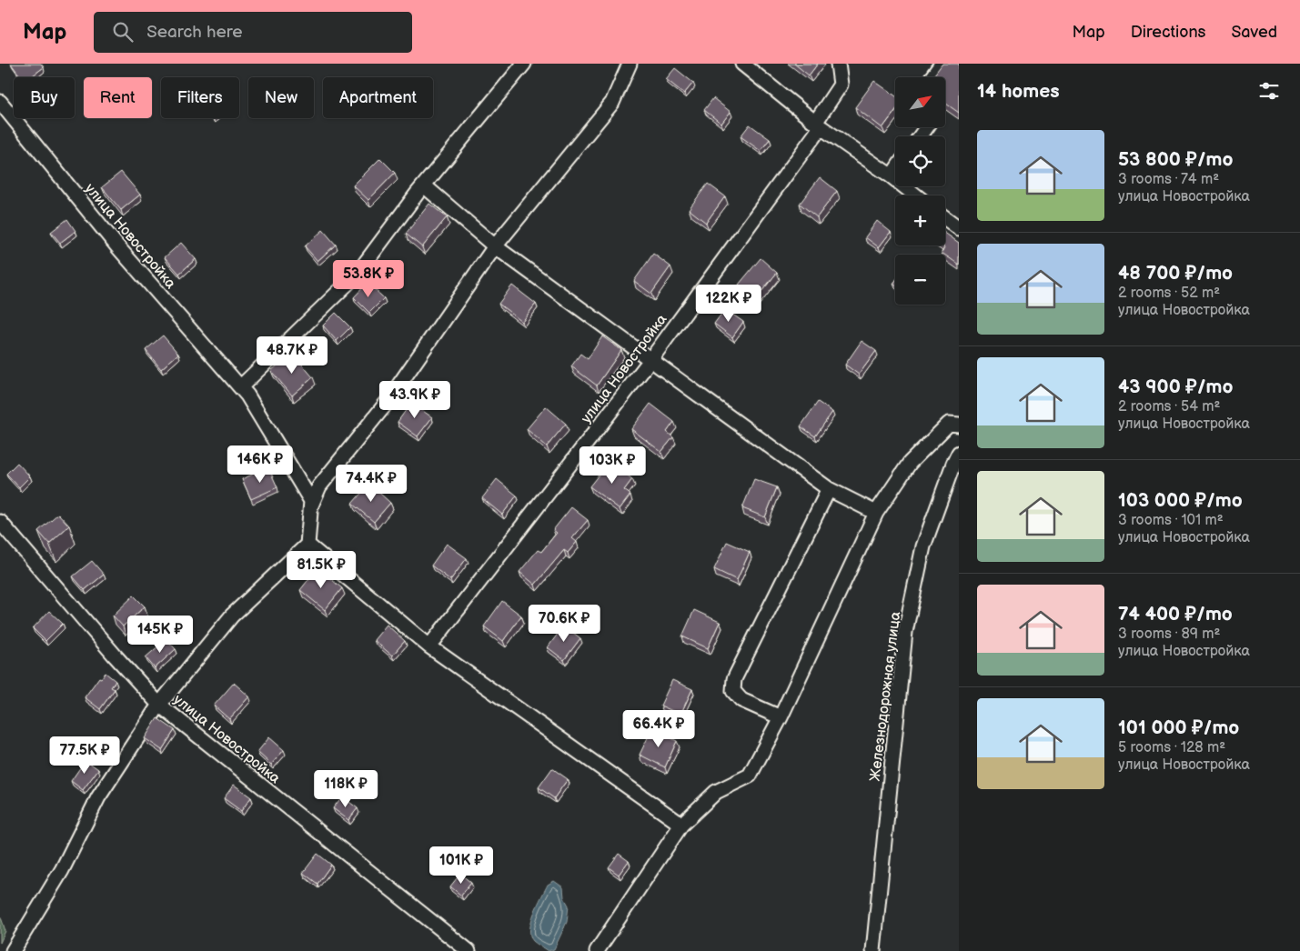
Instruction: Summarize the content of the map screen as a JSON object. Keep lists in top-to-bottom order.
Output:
{
  "streets": {
    "street": ["улица Новостройка", "Железнодорожная улица"]
  },
  "north": "top right",
  "page": {
    "header": "Map",
    "search": "Search here",
    "nav": ["Map", "Directions", "Saved"],
    "heading": "14 homes",
    "map_buttons": ["+", "−"],
    "chip": [
      "Buy",
      "Rent",
      "Filters",
      "New",
      "Apartment"
    ],
    "list": [
      {
        "name": "53 800 ₽/mo",
        "note": "3 rooms · 74 m² · улица Новостройка"
      },
      {
        "name": "48 700 ₽/mo",
        "note": "2 rooms · 52 m² · улица Новостройка"
      },
      {
        "name": "43 900 ₽/mo",
        "note": "2 rooms · 54 m² · улица Новостройка"
      },
      {
        "name": "103 000 ₽/mo",
        "note": "3 rooms · 101 m² · улица Новостройка"
      },
      {
        "name": "74 400 ₽/mo",
        "note": "3 rooms · 89 m² · улица Новостройка"
      },
      {
        "name": "101 000 ₽/mo",
        "note": "5 rooms · 128 m² · улица Новостройка"
      }
    ],
    "price": [
      "53.8K ₽",
      "122K ₽",
      "48.7K ₽",
      "43.9K ₽",
      "146K ₽",
      "103K ₽",
      "74.4K ₽",
      "81.5K ₽",
      "70.6K ₽",
      "145K ₽",
      "66.4K ₽",
      "77.5K ₽",
      "118K ₽",
      "101K ₽"
    ]
  }
}
